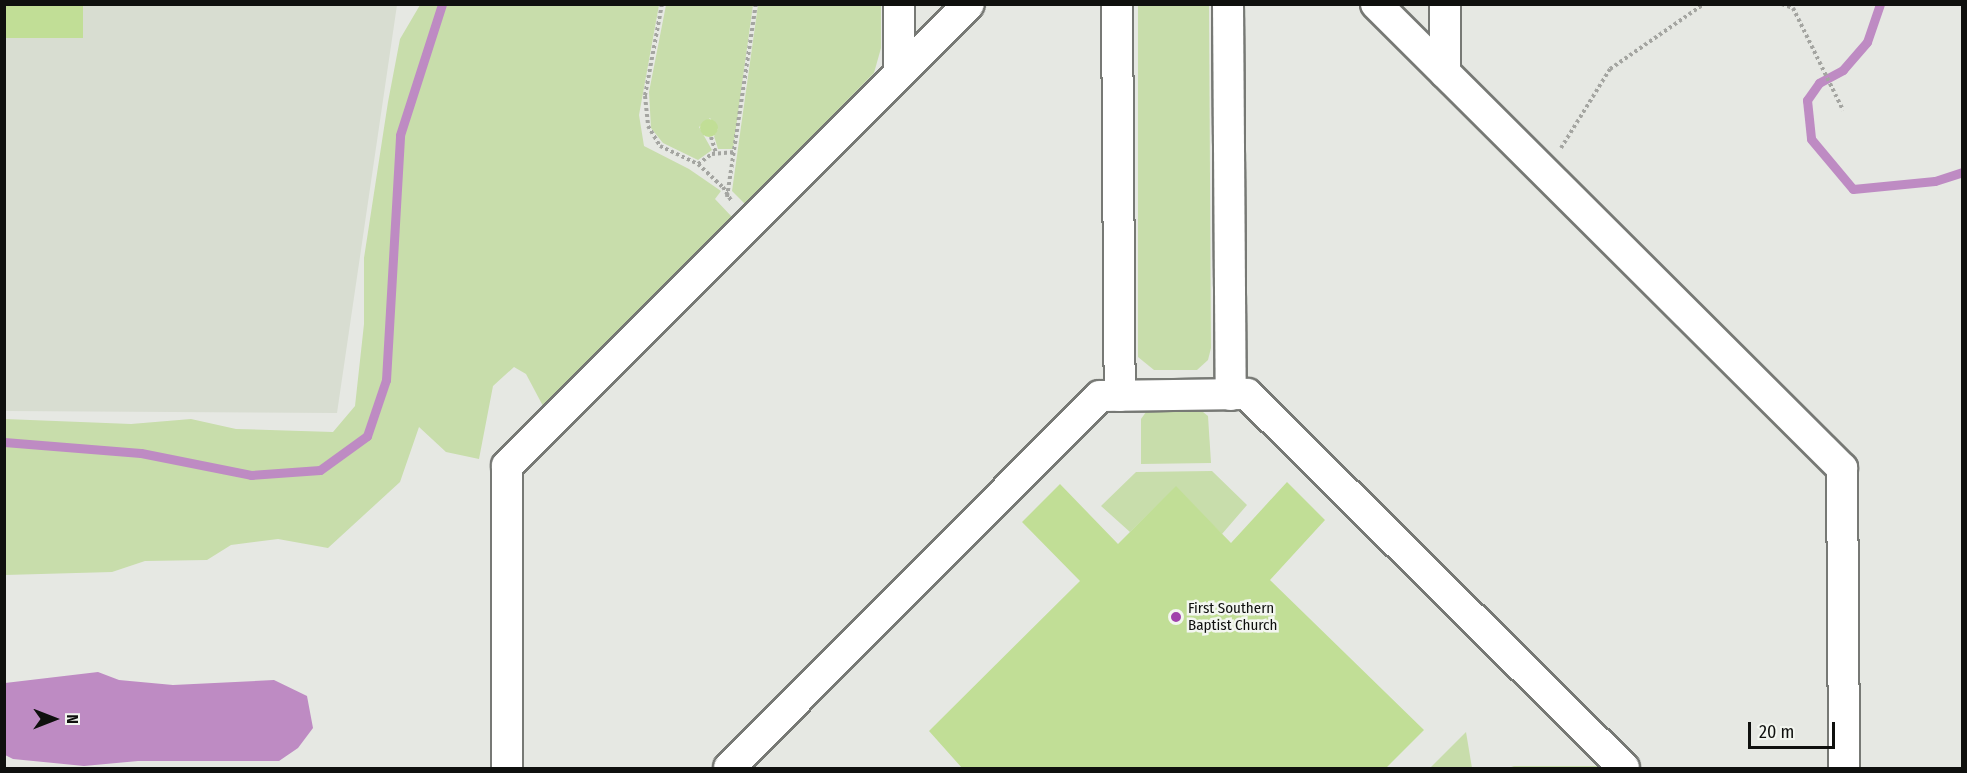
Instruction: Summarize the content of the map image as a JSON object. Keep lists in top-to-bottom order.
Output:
{
  "places": ["First Southern Baptist Church"],
  "scale_bar": "20 m",
  "north": "right"
}
